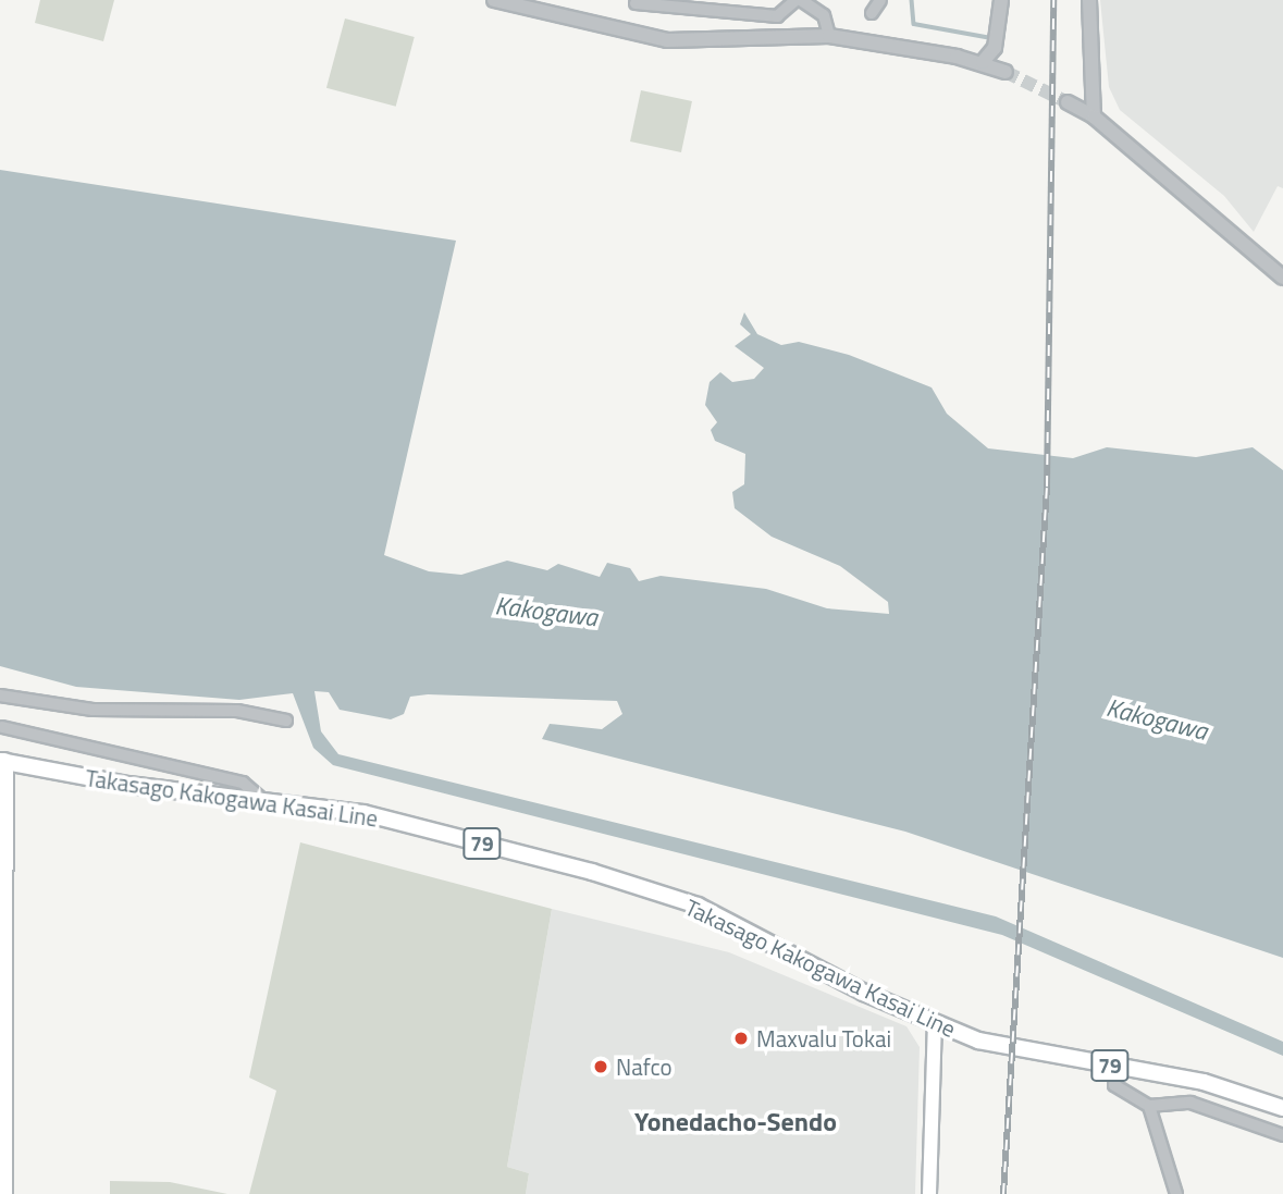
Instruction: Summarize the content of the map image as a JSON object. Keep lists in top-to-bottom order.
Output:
{
  "streets": {
    "main road": ["Takasago Kakogawa Kasai Line", "79"]
  },
  "districts": ["Yonedacho-Sendo"],
  "water": ["Kakogawa"],
  "places": ["Maxvalu Tokai", "Nafco"]
}
